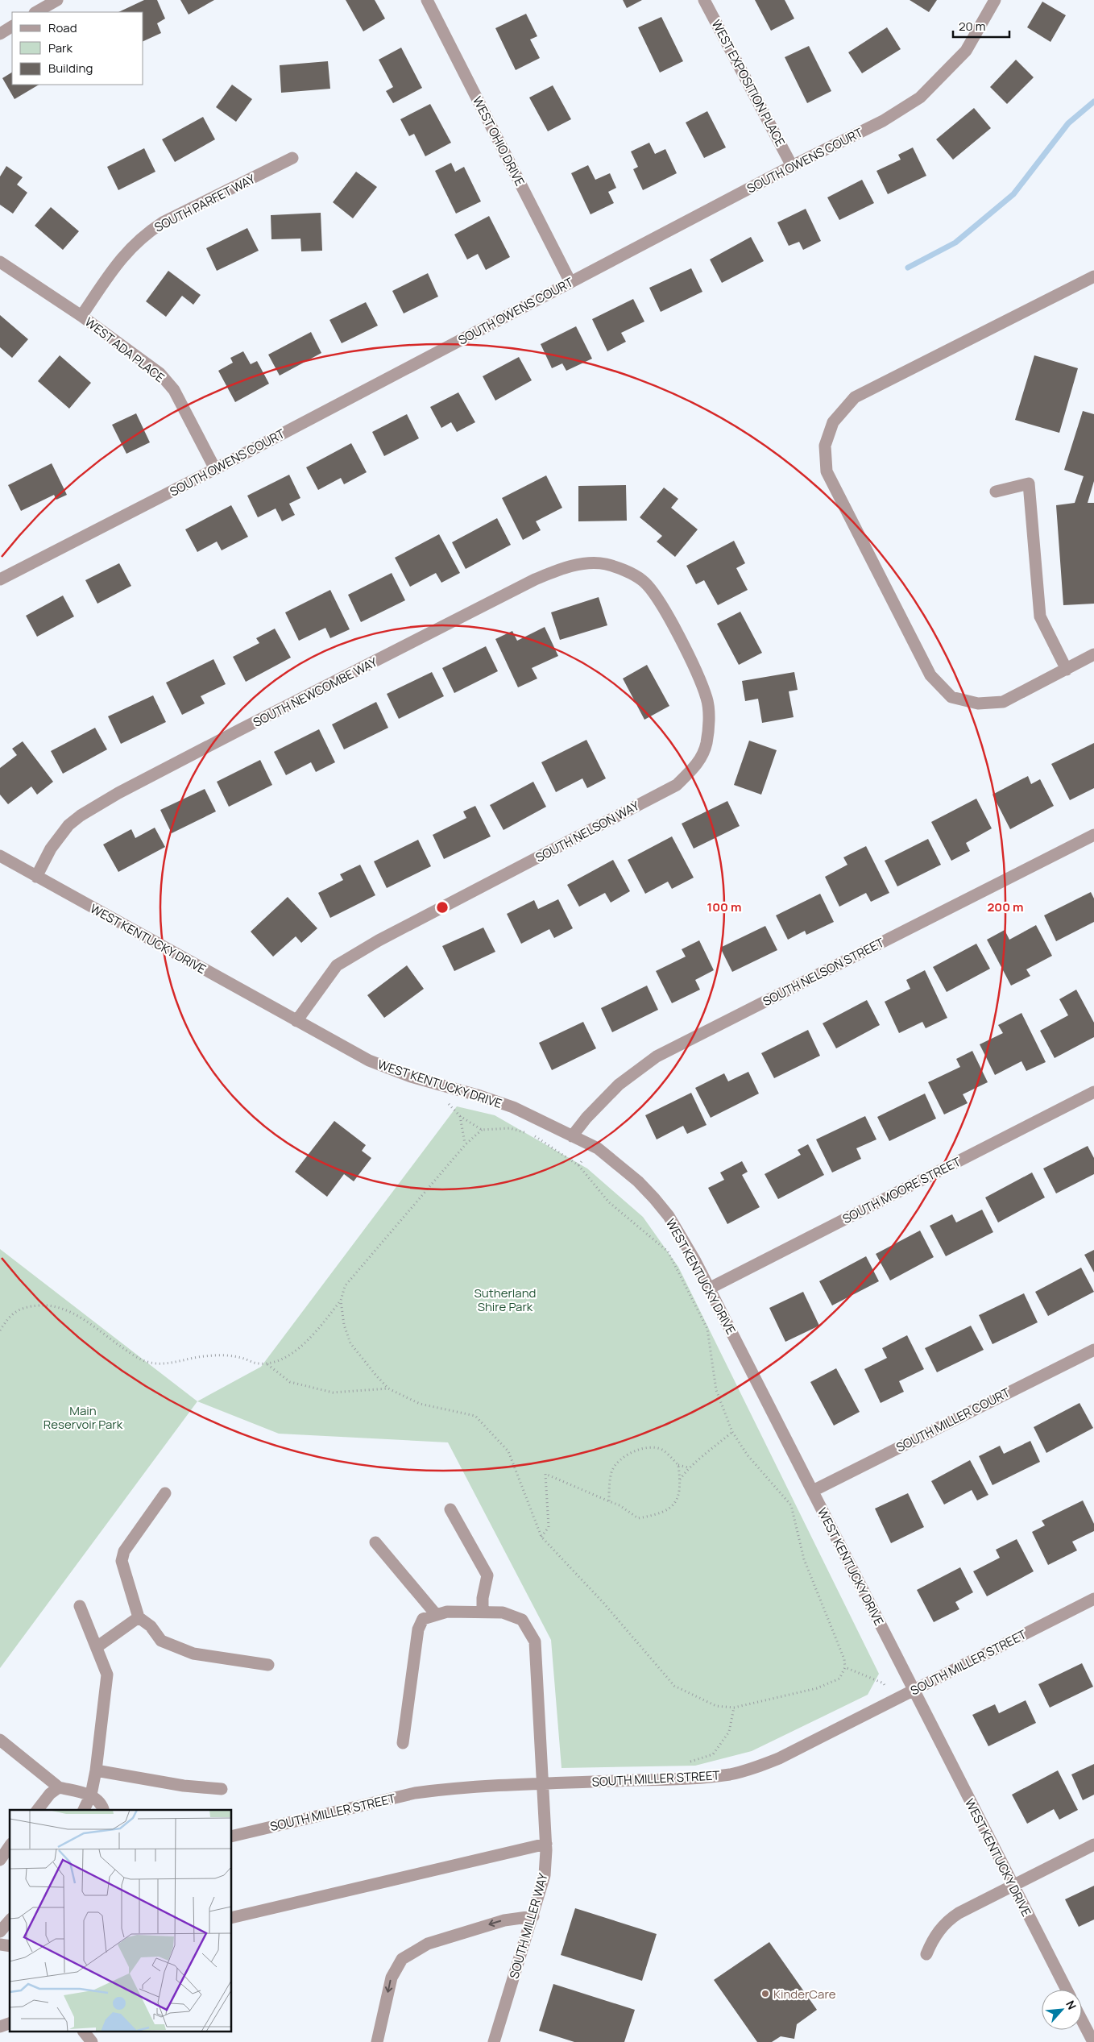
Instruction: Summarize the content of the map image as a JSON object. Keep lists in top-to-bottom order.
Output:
{
  "streets": {
    "street": [
      "WEST EXPOSITION PLACE",
      "WEST OHIO DRIVE",
      "SOUTH OWENS COURT",
      "SOUTH PARFET WAY",
      "WEST ADA PLACE",
      "SOUTH NEWCOMBE WAY",
      "SOUTH NELSON WAY",
      "WEST KENTUCKY DRIVE",
      "SOUTH NELSON STREET",
      "SOUTH MOORE STREET",
      "SOUTH MILLER COURT",
      "SOUTH MILLER STREET",
      "SOUTH MILLER WAY"
    ]
  },
  "crossings": [
    ["WEST EXPOSITION PLACE", "SOUTH OWENS COURT"],
    ["WEST OHIO DRIVE", "SOUTH OWENS COURT"],
    ["SOUTH OWENS COURT", "WEST ADA PLACE"],
    ["SOUTH PARFET WAY", "WEST ADA PLACE"],
    ["SOUTH NEWCOMBE WAY", "SOUTH NELSON WAY"],
    ["SOUTH NEWCOMBE WAY", "WEST KENTUCKY DRIVE"],
    ["SOUTH NELSON WAY", "WEST KENTUCKY DRIVE"],
    ["WEST KENTUCKY DRIVE", "SOUTH NELSON STREET"],
    ["WEST KENTUCKY DRIVE", "SOUTH MOORE STREET"],
    ["WEST KENTUCKY DRIVE", "SOUTH MILLER COURT"],
    ["WEST KENTUCKY DRIVE", "SOUTH MILLER STREET"],
    ["SOUTH MILLER STREET", "SOUTH MILLER WAY"]
  ],
  "parks": ["Sutherland Shire Park", "Main Reservoir Park"],
  "places": ["KinderCare"],
  "legend": ["Road", "Park", "Building"],
  "scale_bar": "20 m",
  "north": "top right",
  "rings": ["100 m", "200 m"]
}
